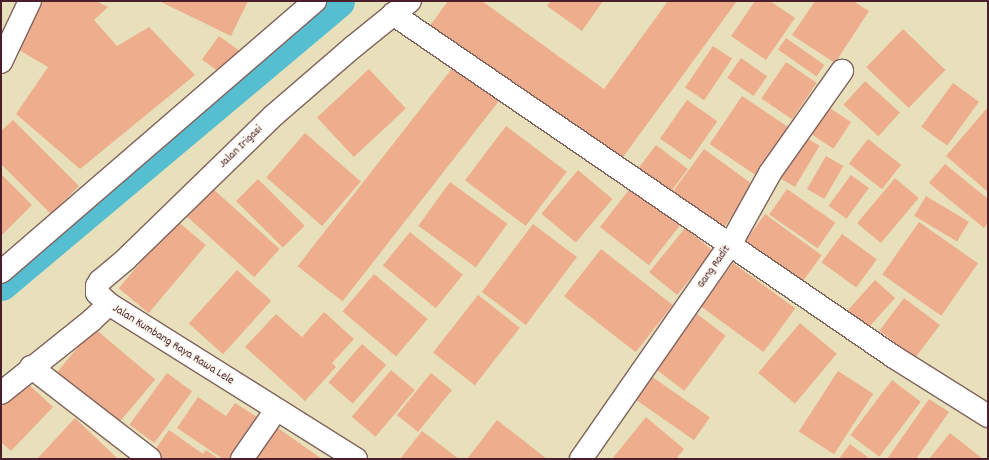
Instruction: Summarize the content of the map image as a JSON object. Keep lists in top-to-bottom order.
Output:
{
  "streets": {
    "street": ["Jalan Irigasi", "Gang Radit", "Jalan Kumbang Raya Rawa Lele"]
  },
  "crossings": [
    ["Jalan Irigasi", "Jalan Kumbang Raya Rawa Lele"]
  ]
}
